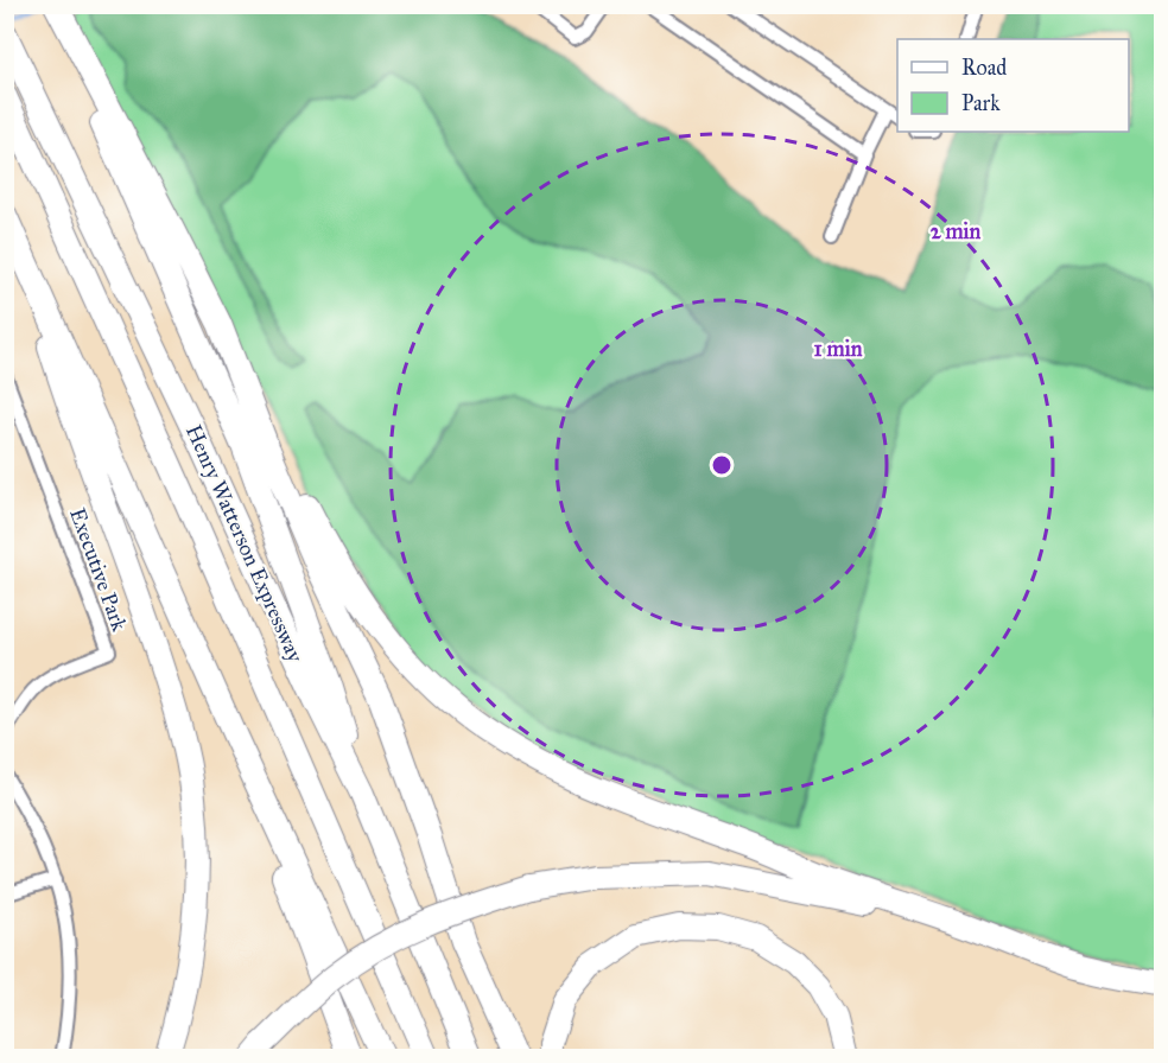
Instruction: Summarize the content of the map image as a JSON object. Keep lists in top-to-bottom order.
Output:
{
  "streets": {
    "highway": ["Henry Watterson Expressway"],
    "street": ["Executive Park"]
  },
  "legend": ["Road", "Park"],
  "rings": ["2 min", "1 min"]
}
